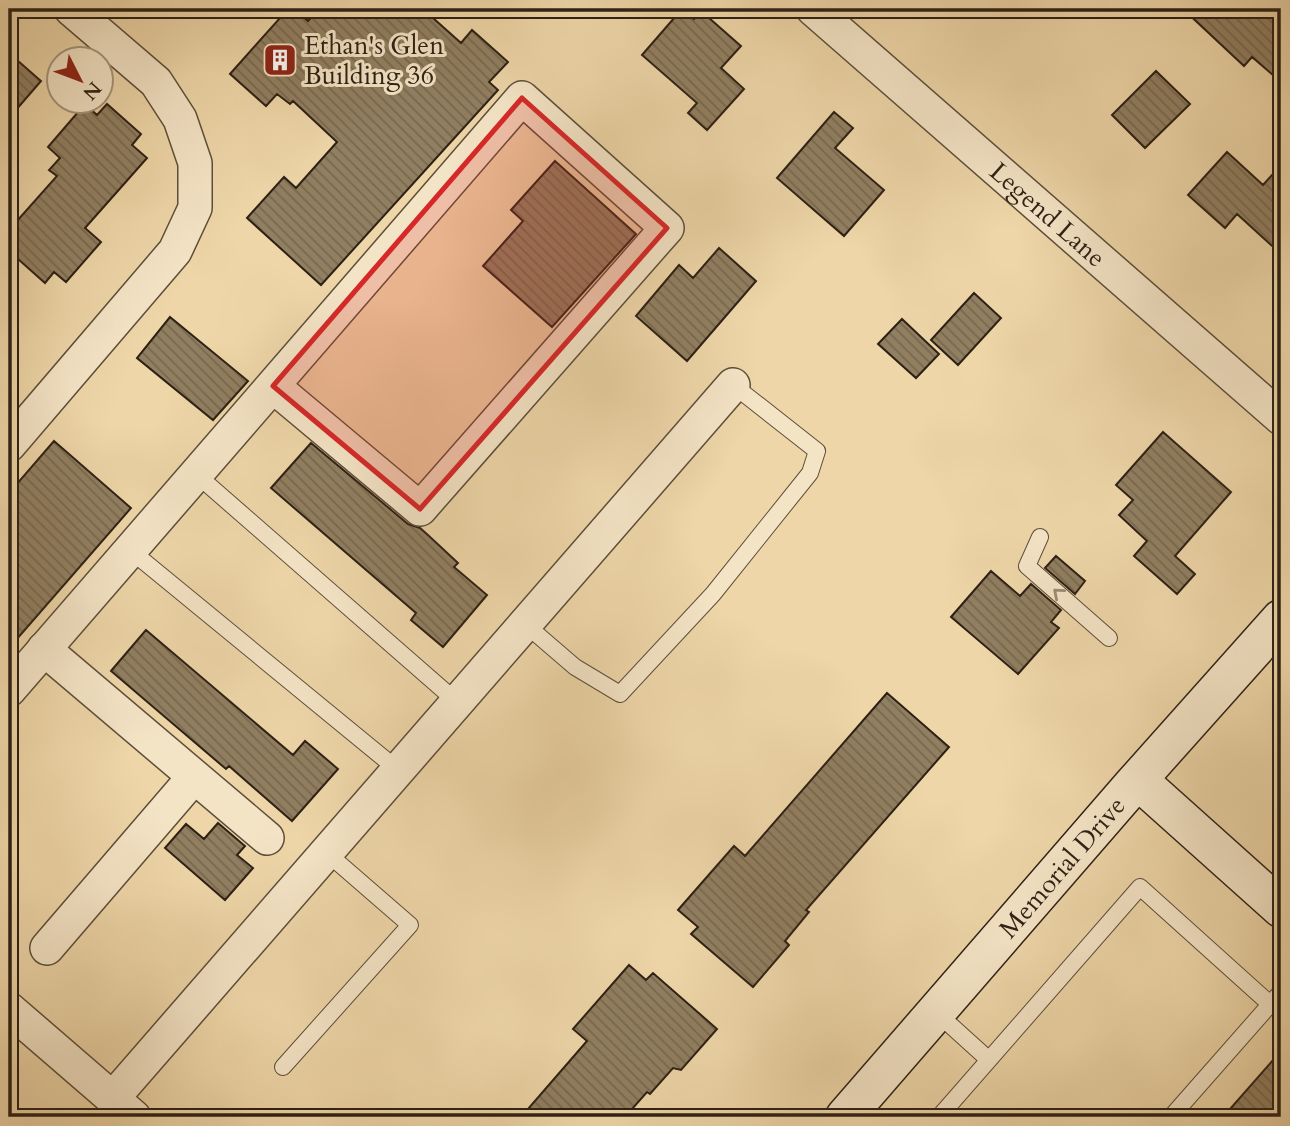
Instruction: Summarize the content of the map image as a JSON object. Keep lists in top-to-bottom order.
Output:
{
  "streets": {
    "main road": ["Memorial Drive"],
    "street": ["Legend Lane"]
  },
  "places": {
    "building": ["Ethan's Glen Building 36"]
  },
  "north": "bottom right"
}
